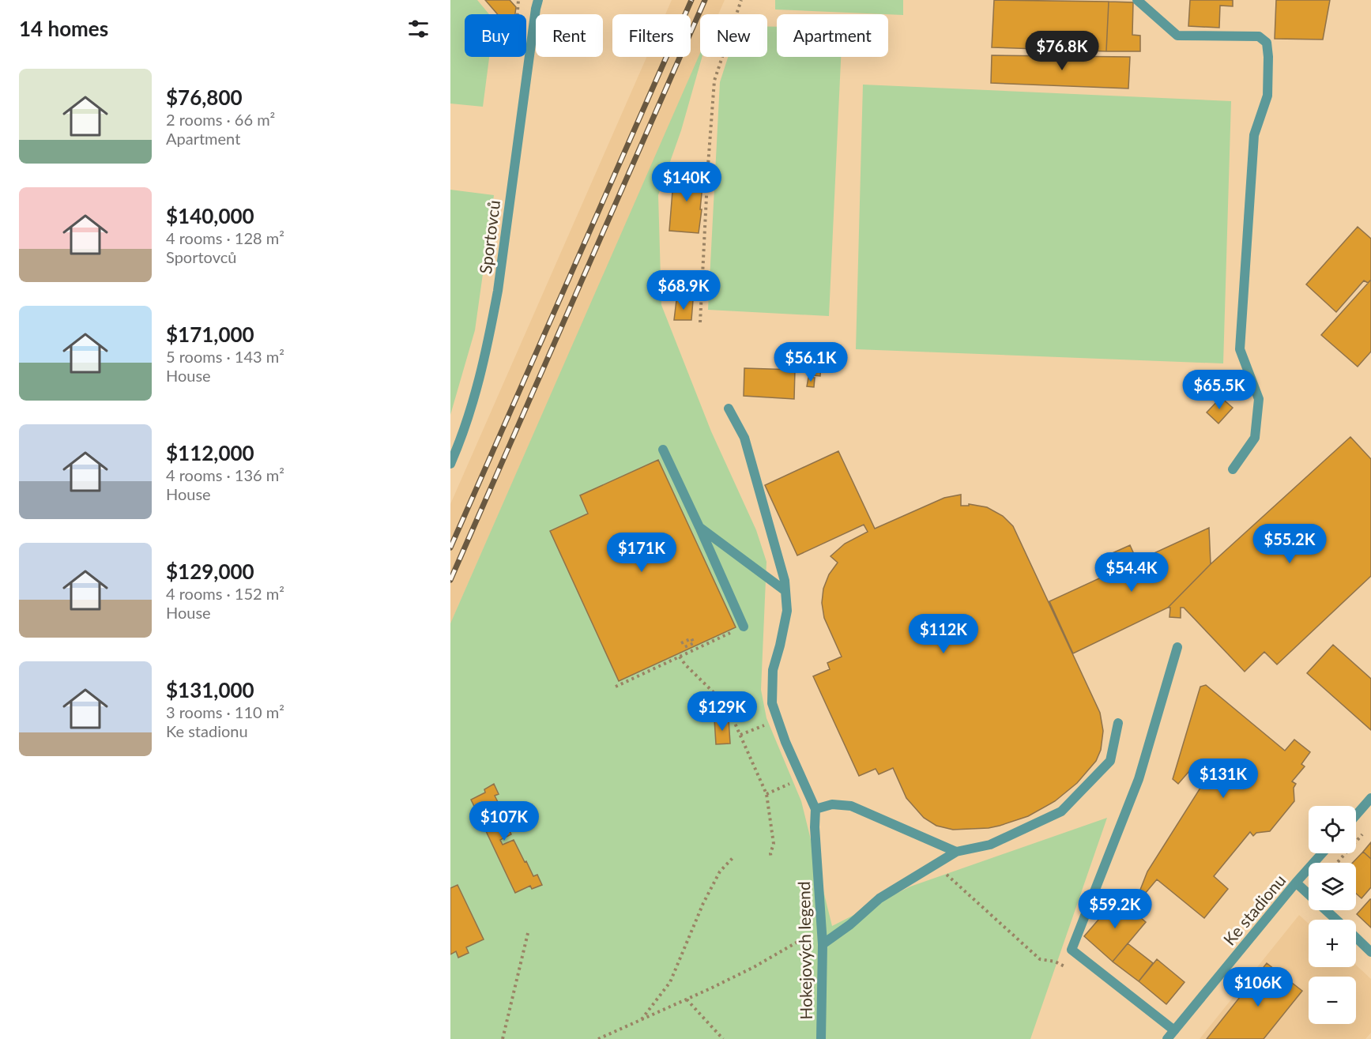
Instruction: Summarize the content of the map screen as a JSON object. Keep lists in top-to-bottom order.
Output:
{
  "streets": {
    "street": ["Sportovců", "Ke stadionu", "Hokejových legend"]
  },
  "page": {
    "heading": "14 homes",
    "chip": [
      "Buy",
      "Rent",
      "Filters",
      "New",
      "Apartment"
    ],
    "price": [
      "$76.8K",
      "$140K",
      "$68.9K",
      "$56.1K",
      "$65.5K",
      "$55.2K",
      "$171K",
      "$54.4K",
      "$112K",
      "$129K",
      "$131K",
      "$107K",
      "$59.2K",
      "$106K"
    ],
    "list": [
      {
        "name": "$76,800",
        "note": "2 rooms · 66 m² · Apartment"
      },
      {
        "name": "$140,000",
        "note": "4 rooms · 128 m² · Sportovců"
      },
      {
        "name": "$171,000",
        "note": "5 rooms · 143 m² · House"
      },
      {
        "name": "$112,000",
        "note": "4 rooms · 136 m² · House"
      },
      {
        "name": "$129,000",
        "note": "4 rooms · 152 m² · House"
      },
      {
        "name": "$131,000",
        "note": "3 rooms · 110 m² · Ke stadionu"
      }
    ],
    "map_buttons": ["+", "−"]
  }
}
